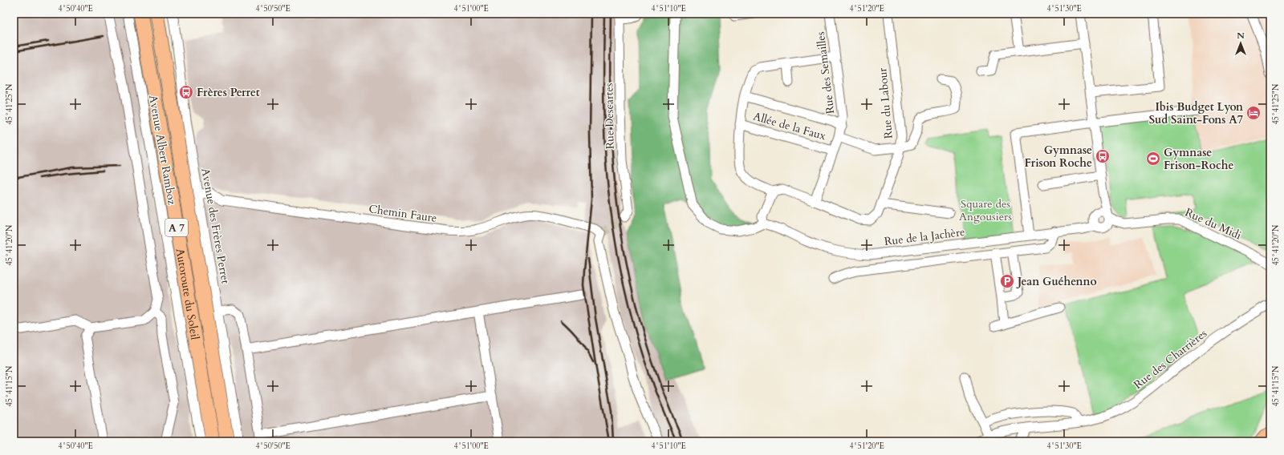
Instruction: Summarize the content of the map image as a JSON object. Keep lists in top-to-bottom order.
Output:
{
  "streets": {
    "highway": ["A 7", "Autoroute du Soleil"],
    "street": [
      "Rue des Semailles",
      "Rue du Labour",
      "Rue Descartes",
      "Allée de la Faux",
      "Avenue Albert Ramboz",
      "Chemin Faure",
      "Rue du Midi",
      "Avenue des Frères Perret",
      "Rue de la Jachère",
      "Rue des Charrières"
    ]
  },
  "crossings": [
    ["Rue des Semailles", "Rue du Labour"],
    ["Rue des Semailles", "Allée de la Faux"],
    ["Chemin Faure", "Avenue des Frères Perret"],
    ["Rue du Midi", "Rue de la Jachère"]
  ],
  "parks": ["Square des Angousiers"],
  "places": {
    "bus stop": ["Frères Perret", "Gymnase Frison Roche"],
    "hotel": ["Ibis Budget Lyon Sud Saint-Fons A7"],
    "sports": ["Gymnase Frison-Roche"],
    "parking": ["Jean Guéhenno"]
  },
  "north": "top",
  "coordinates": [
    "4°50'40\"E",
    "4°50'50\"E",
    "4°51'00\"E",
    "4°51'10\"E",
    "4°51'20\"E",
    "4°51'30\"E",
    "45°41'25\"N",
    "45°41'20\"N",
    "45°41'15\"N"
  ]
}
